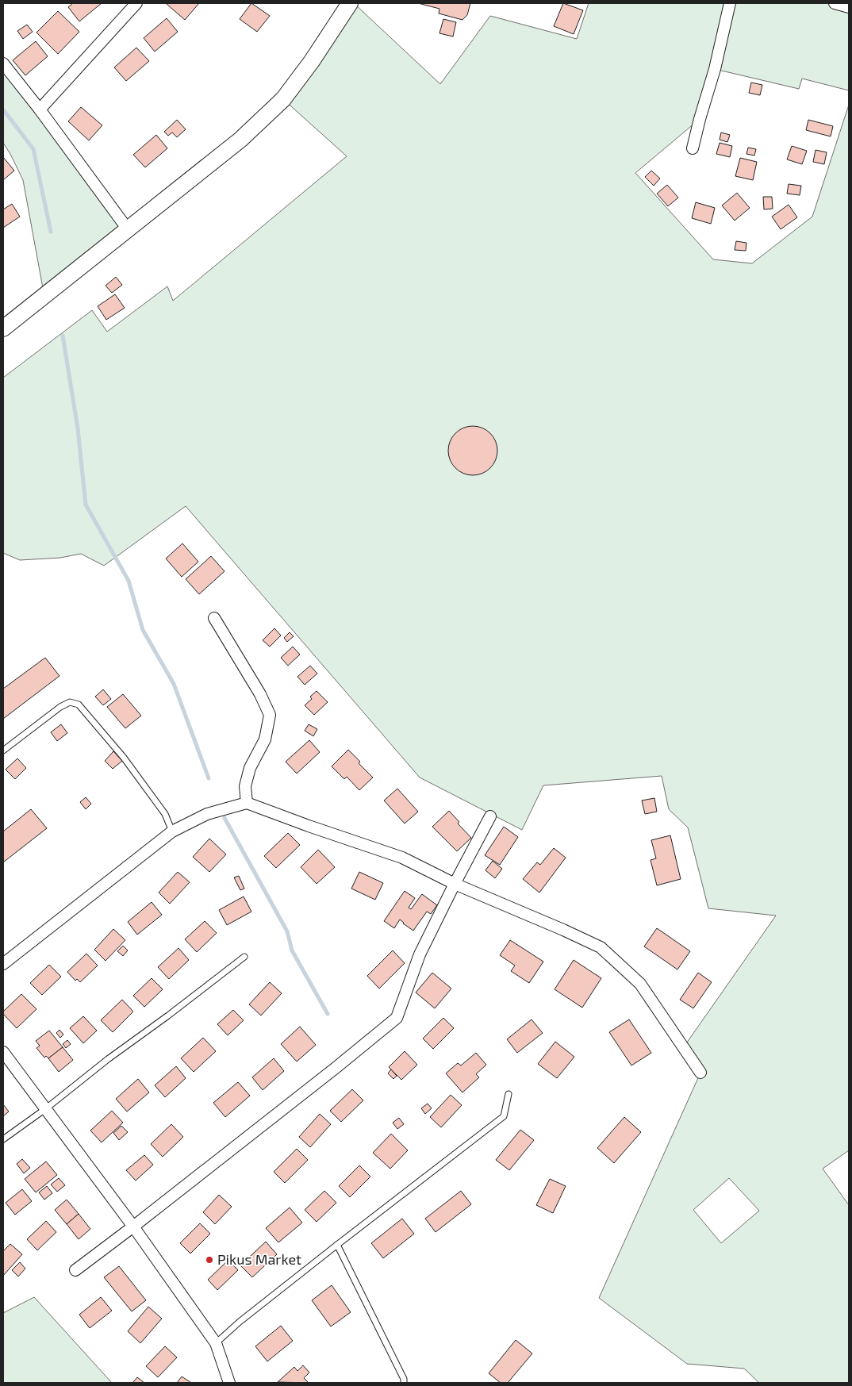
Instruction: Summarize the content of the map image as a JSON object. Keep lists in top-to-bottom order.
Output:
{
  "places": ["Pikus Market"]
}
